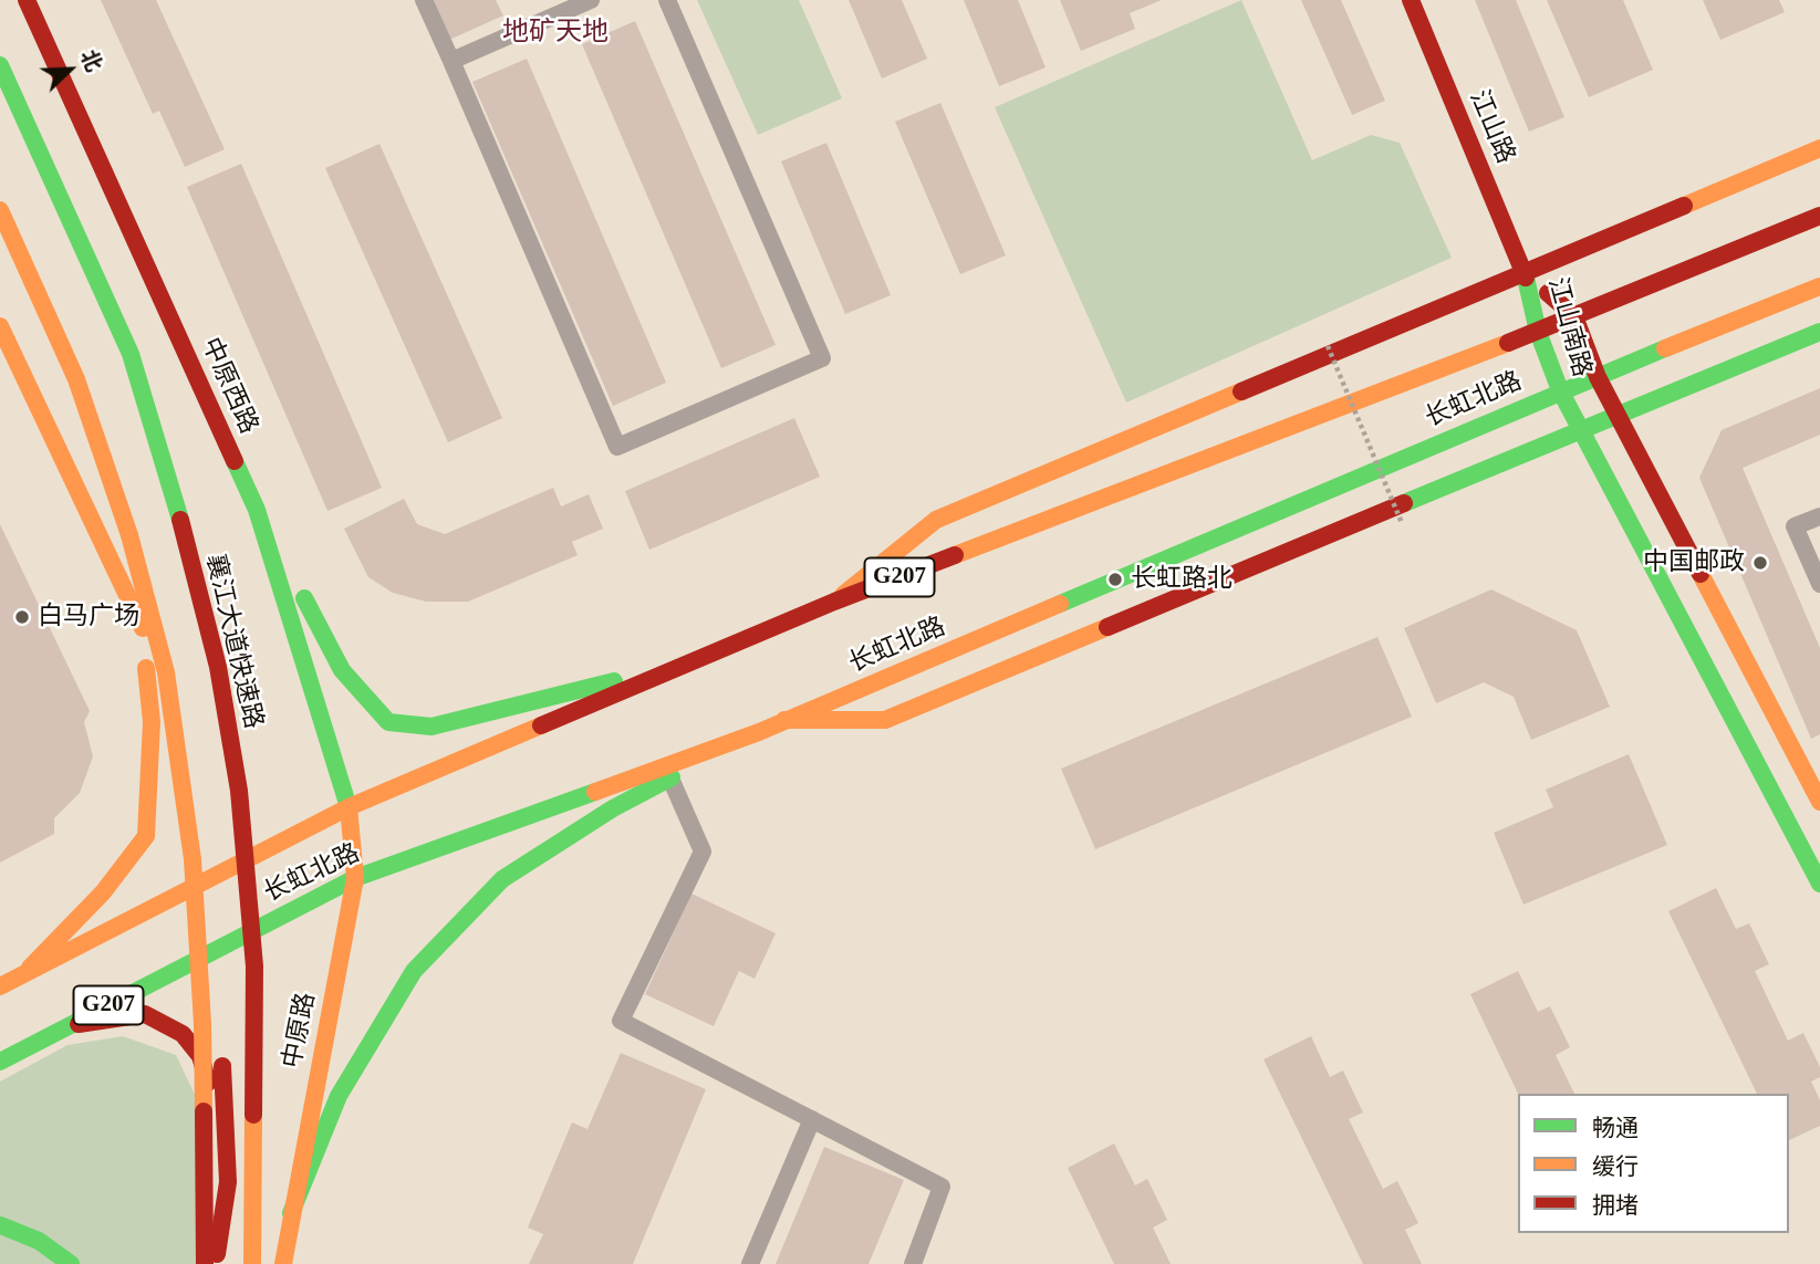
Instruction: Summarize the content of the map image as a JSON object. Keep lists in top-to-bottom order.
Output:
{
  "streets": {
    "main road": [
      "江山路",
      "江山南路",
      "中原西路",
      "长虹北路",
      "G207",
      "襄江大道快速路",
      "中原路"
    ]
  },
  "crossings": [
    ["江山路", "江山南路"],
    ["江山南路", "长虹北路"],
    ["中原西路", "长虹北路"],
    ["中原西路", "中原路"],
    ["长虹北路", "中原路"]
  ],
  "districts": ["地矿天地"],
  "places": ["中国邮政", "长虹路北", "白马广场"],
  "legend": ["畅通", "缓行", "拥堵"],
  "north": "top right"
}
